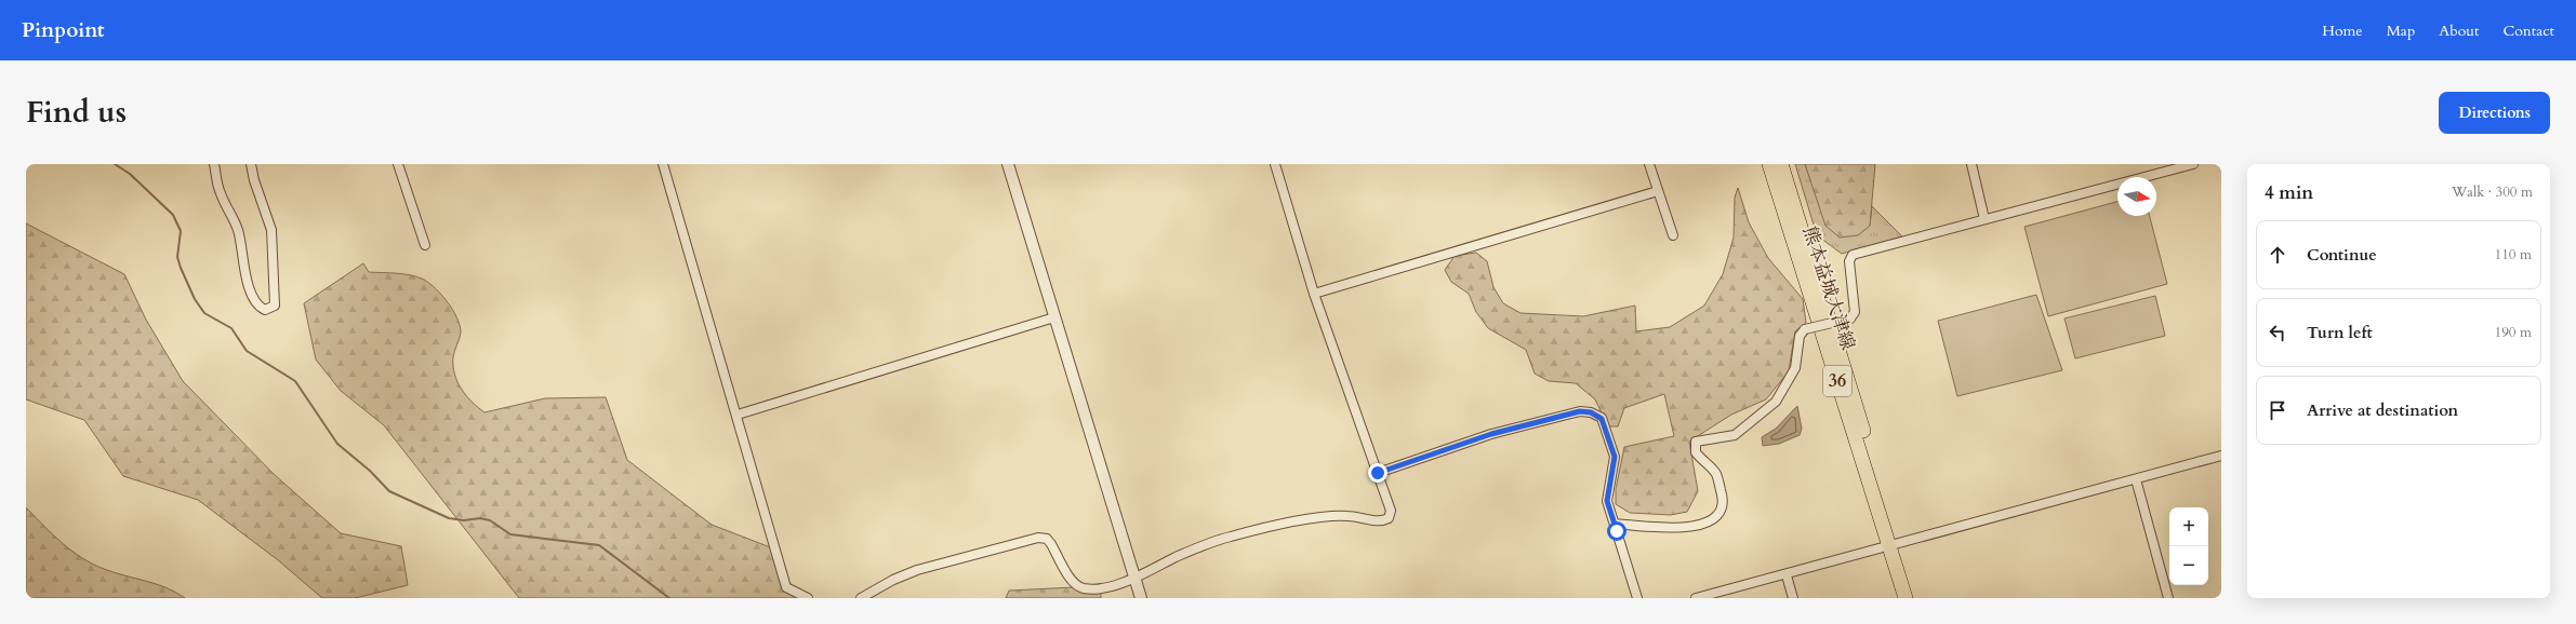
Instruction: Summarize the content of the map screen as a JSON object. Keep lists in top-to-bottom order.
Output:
{
  "streets": {
    "main road": ["熊本益城大津線", "36"]
  },
  "north": "right",
  "page": {
    "header": "Pinpoint",
    "nav": [
      "Home",
      "Map",
      "About",
      "Contact"
    ],
    "title": "Find us",
    "buttons": "Directions",
    "heading": ["4 min", "Walk · 300 m"],
    "list": [
      ["Continue", "110 m"],
      ["Turn left", "190 m"],
      "Arrive at destination"
    ],
    "map_buttons": ["+", "−"]
  }
}
